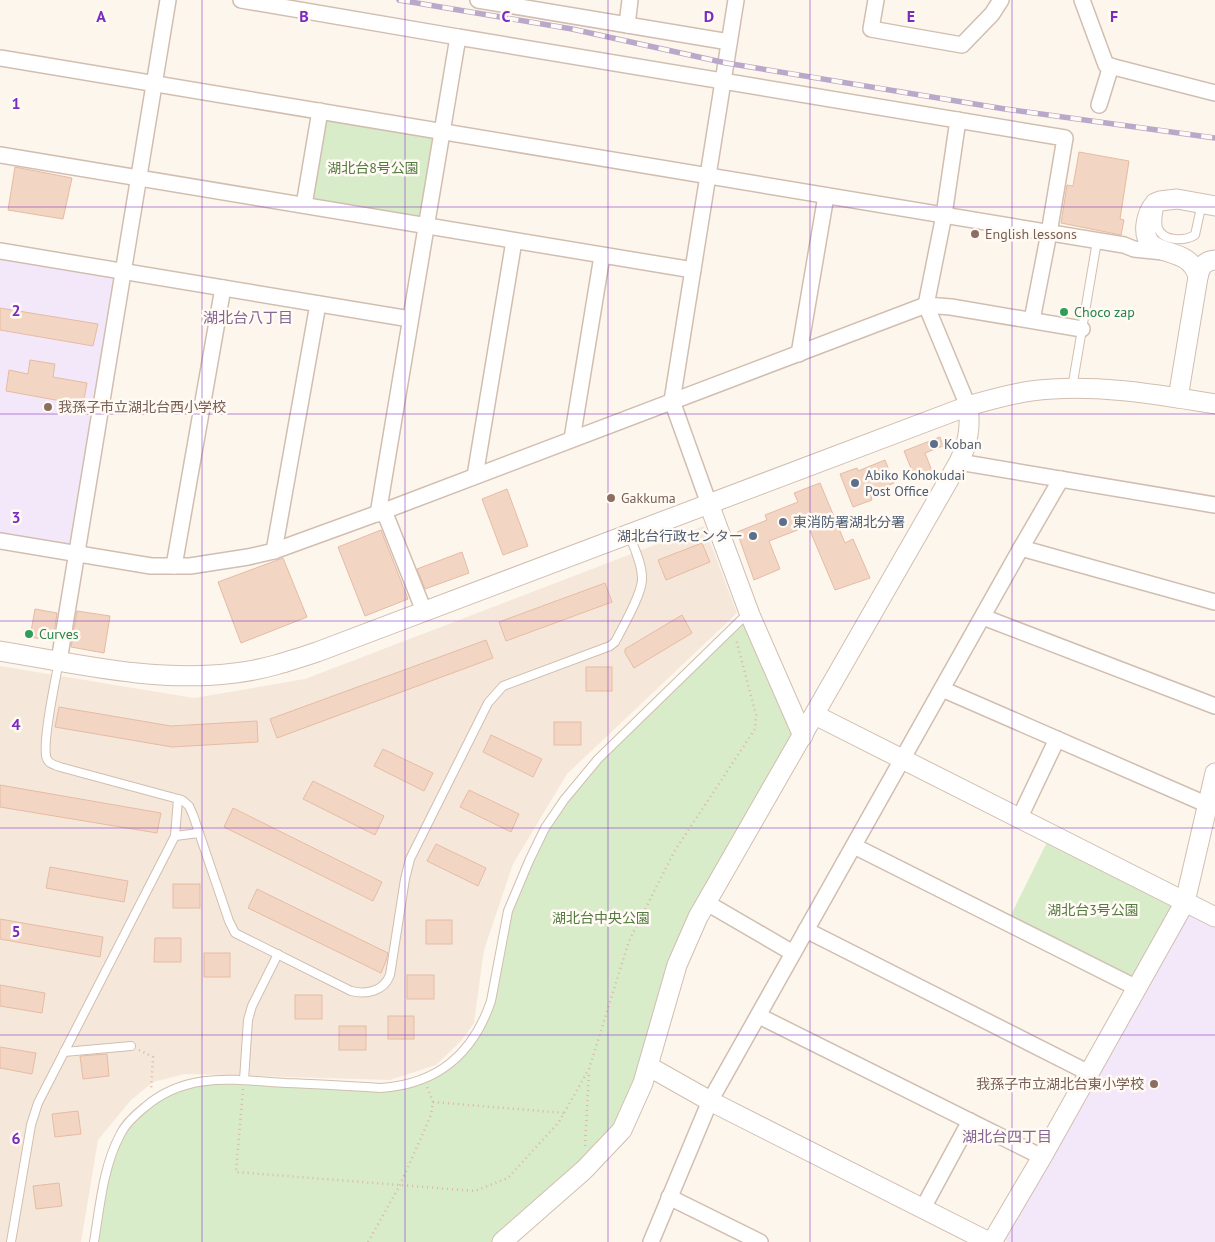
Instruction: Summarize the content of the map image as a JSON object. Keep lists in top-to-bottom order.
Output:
{
  "districts": ["湖北台八丁目", "湖北台四丁目"],
  "parks": ["湖北台8号公園", "湖北台3号公園", "湖北台中央公園"],
  "places": [
    "English lessons",
    "Choco zap",
    "我孫子市立湖北台西小学校",
    "Koban",
    "Abiko Kohokudai Post Office",
    "Gakkuma",
    "東消防署湖北分署",
    "湖北台行政センター",
    "Curves",
    "我孫子市立湖北台東小学校"
  ],
  "grid": {
    "columns": [
      "A",
      "B",
      "C",
      "D",
      "E",
      "F"
    ],
    "rows": [
      "1",
      "2",
      "3",
      "4",
      "5",
      "6"
    ]
  }
}
